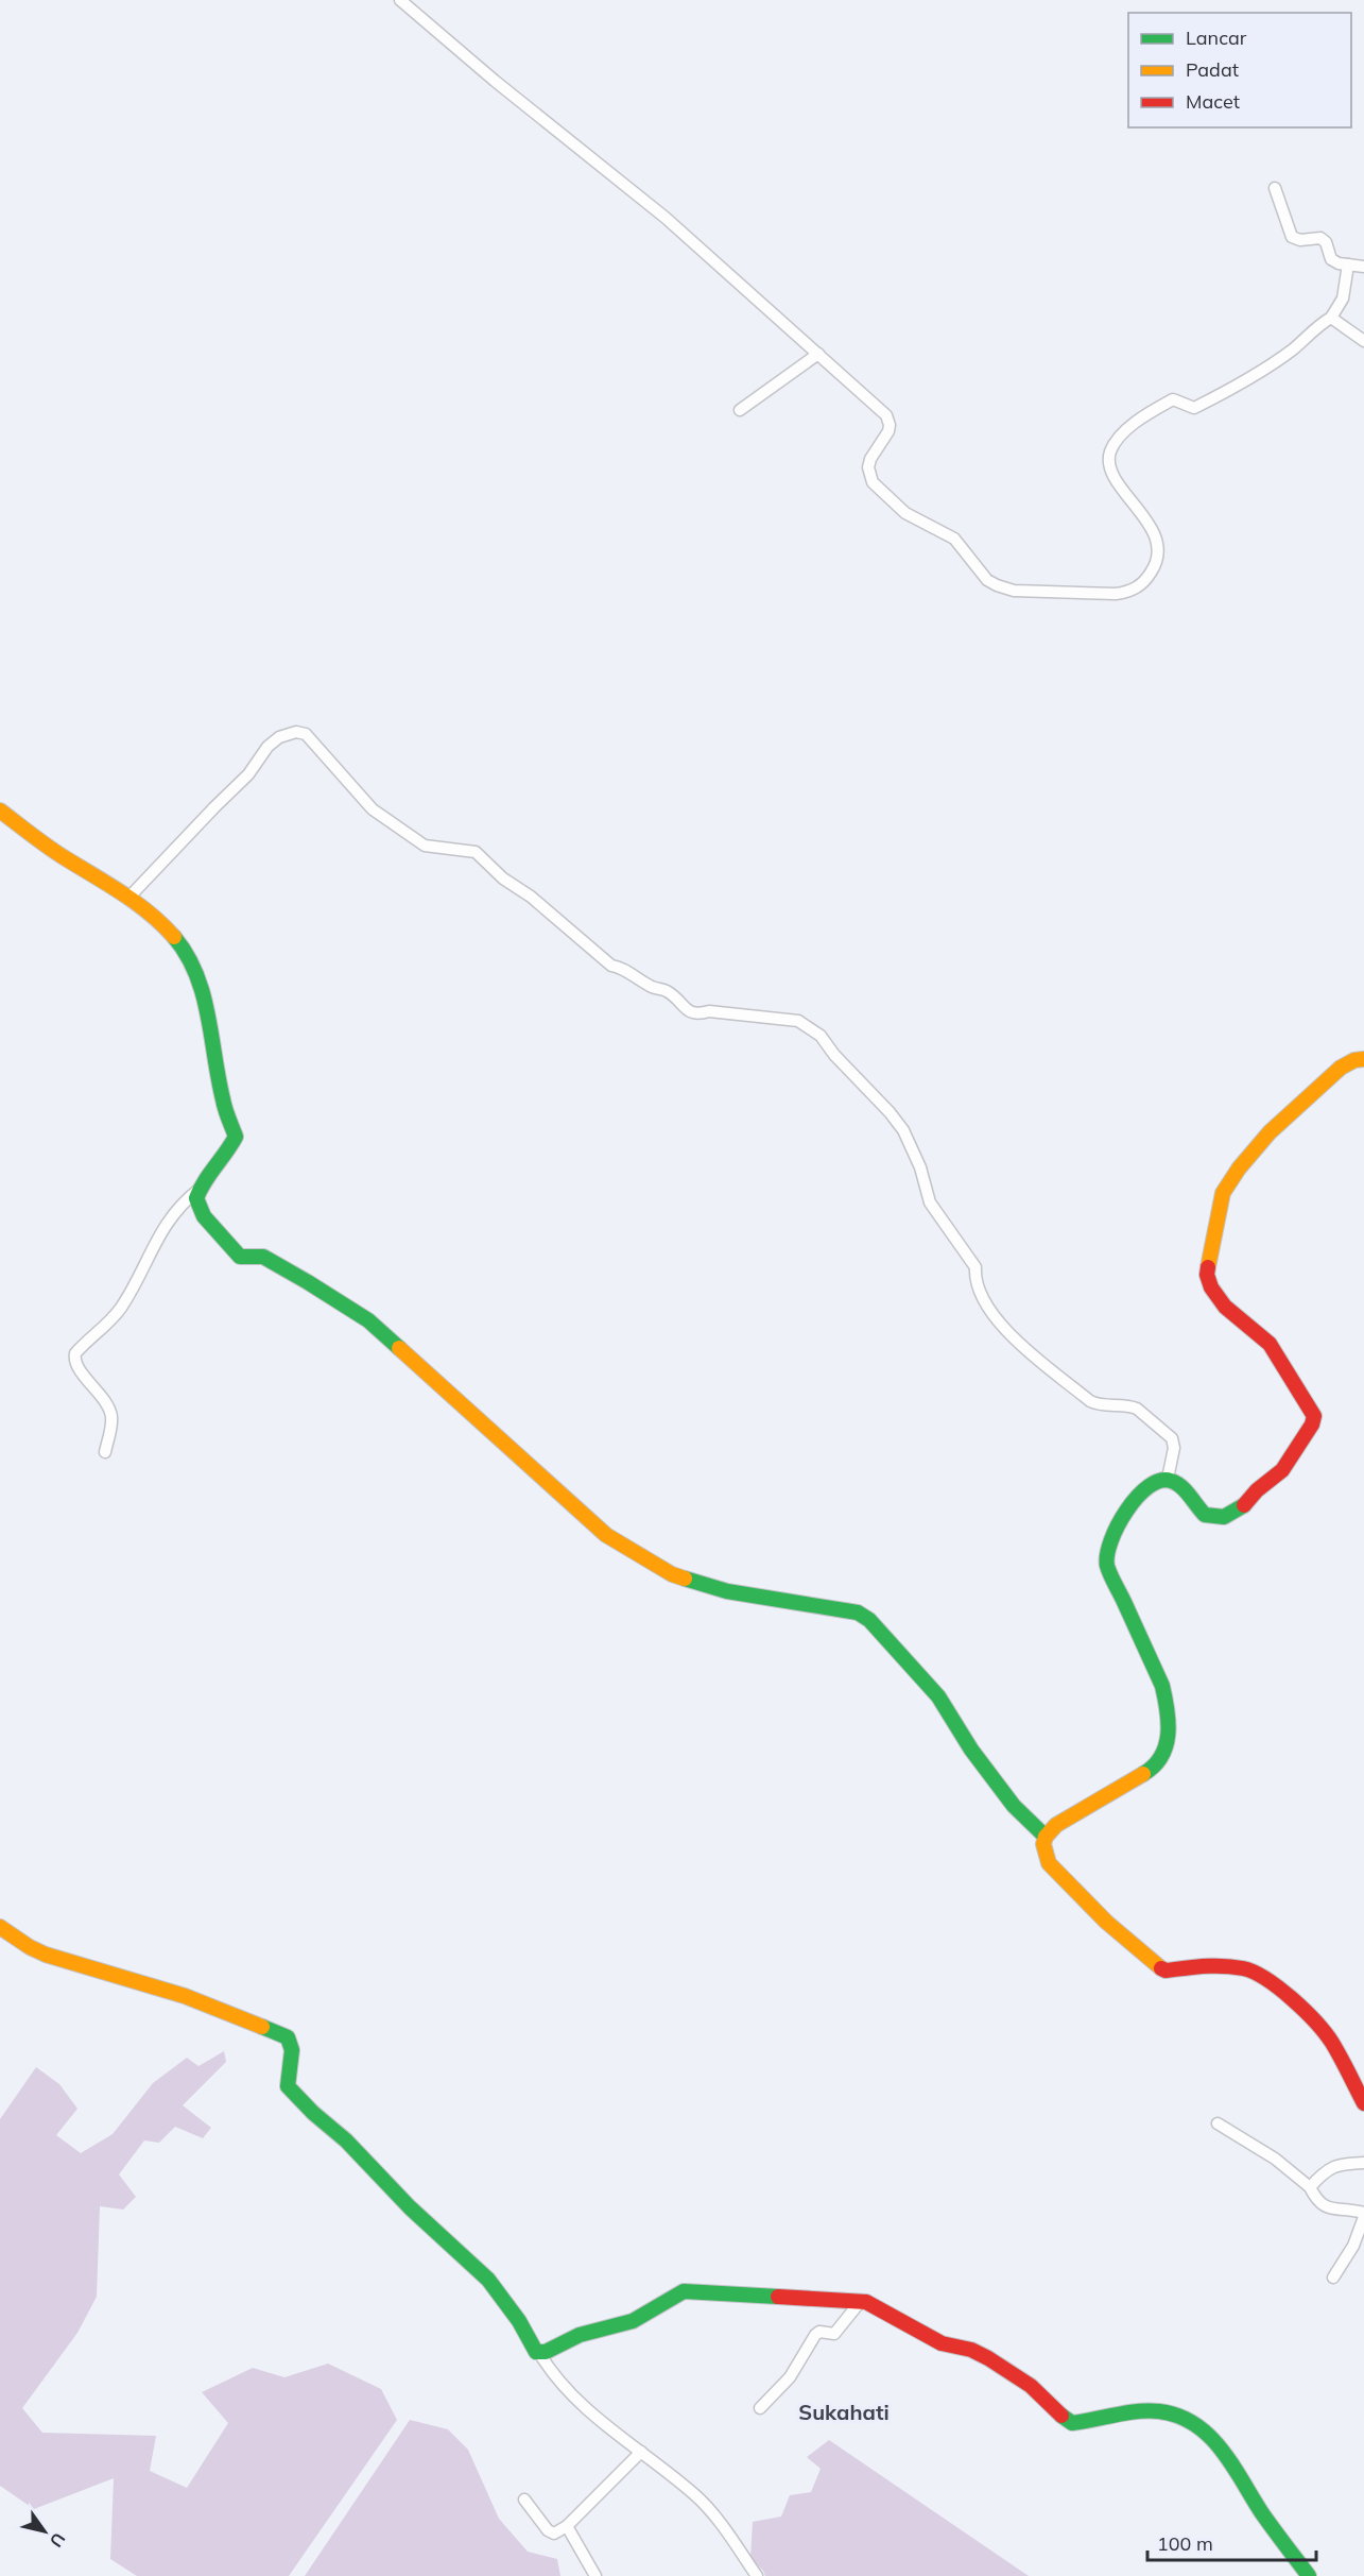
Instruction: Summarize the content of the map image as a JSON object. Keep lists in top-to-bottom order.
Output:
{
  "districts": ["Sukahati"],
  "legend": ["Lancar", "Padat", "Macet"],
  "scale_bar": "100 m",
  "north": "bottom right"
}
